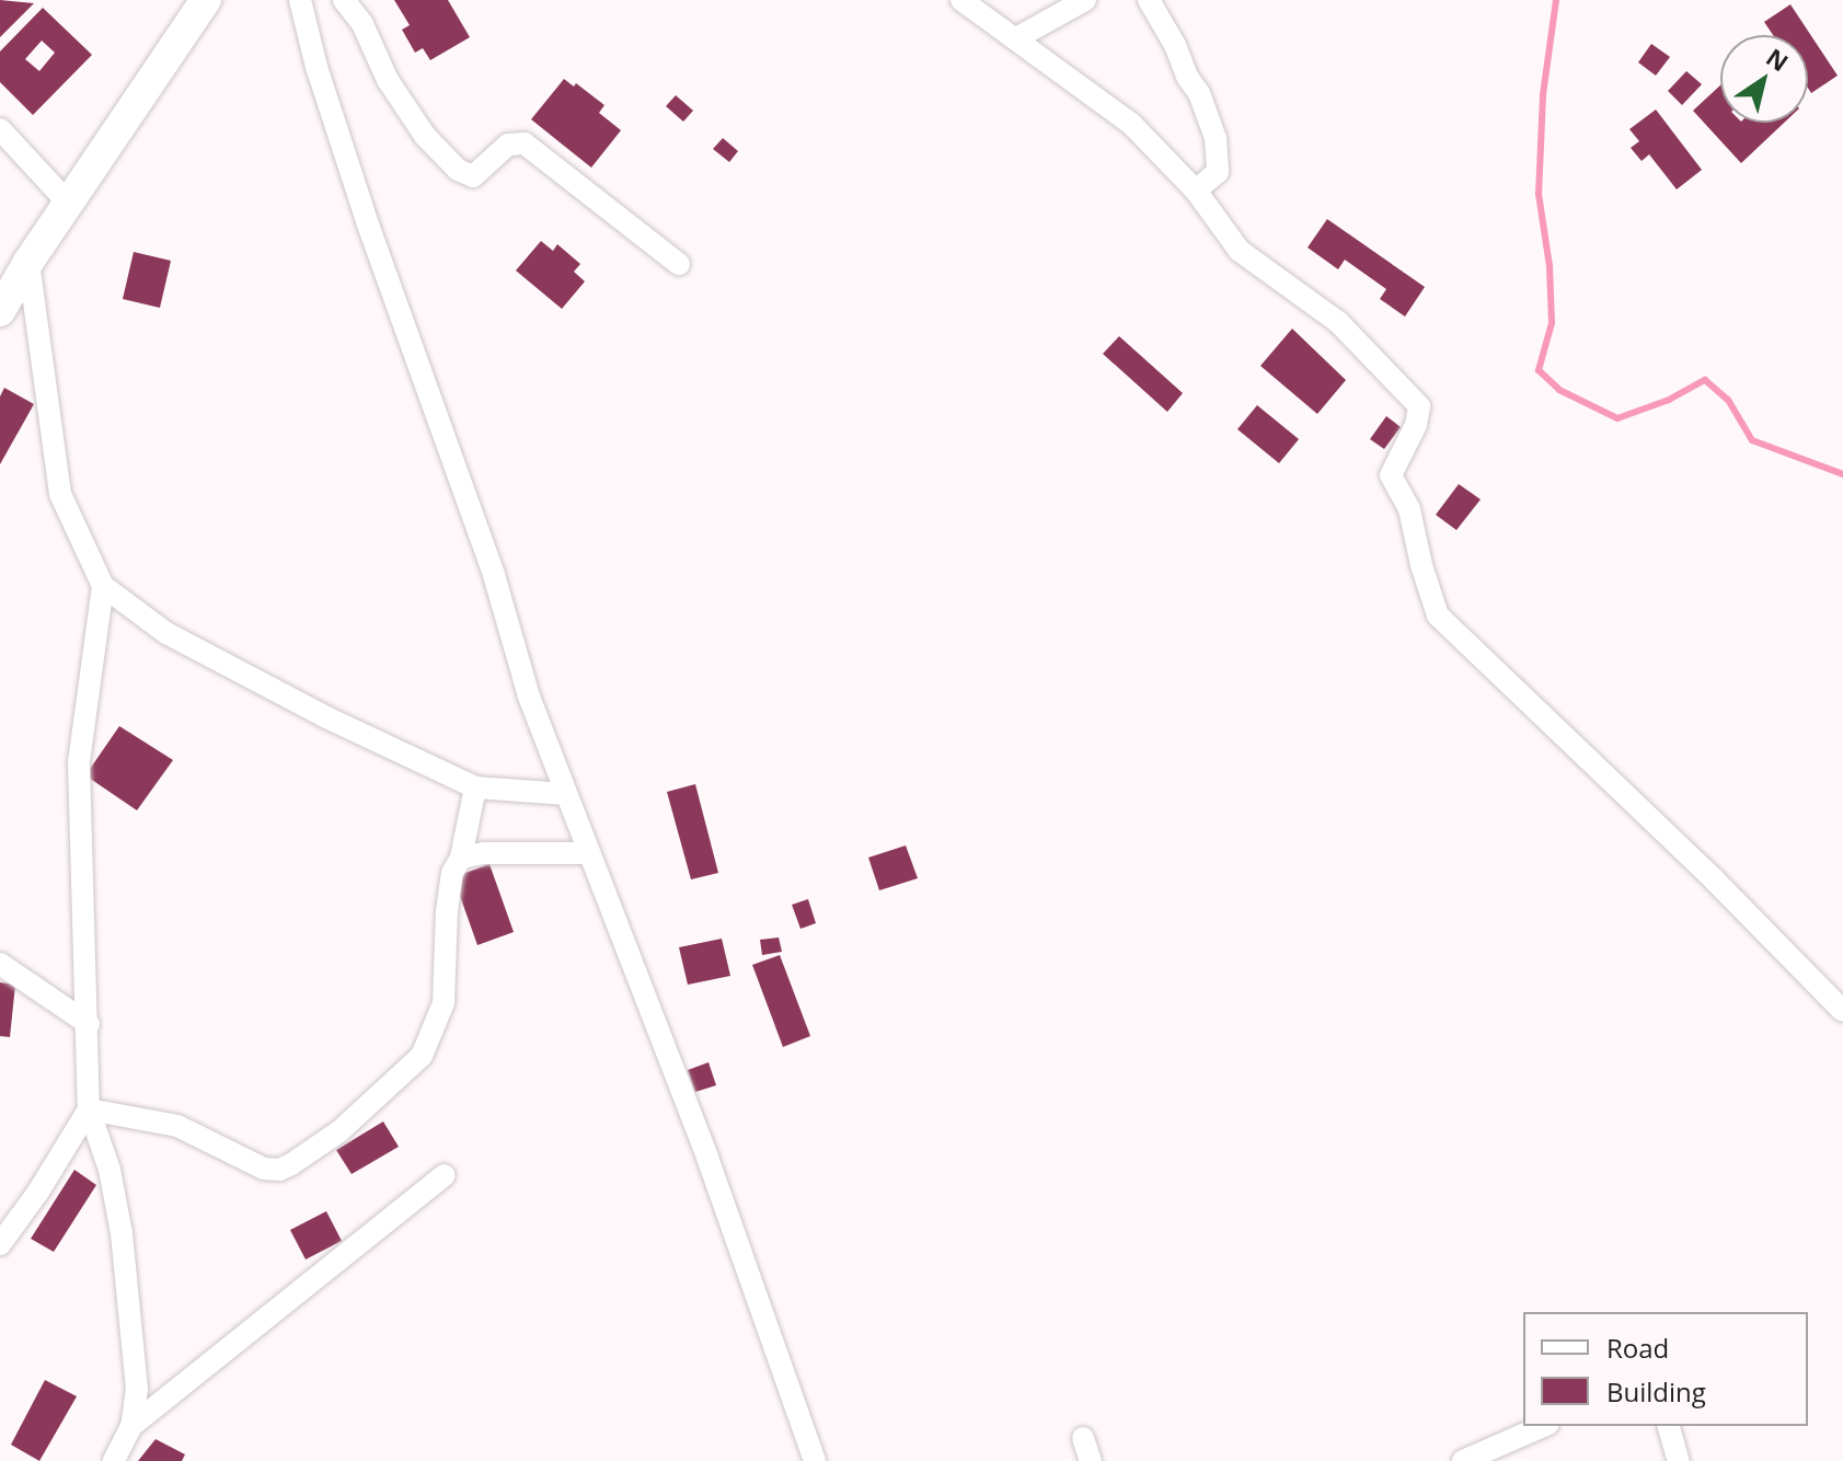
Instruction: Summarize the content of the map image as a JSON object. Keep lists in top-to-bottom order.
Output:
{
  "legend": ["Road", "Building"],
  "north": "top right"
}
